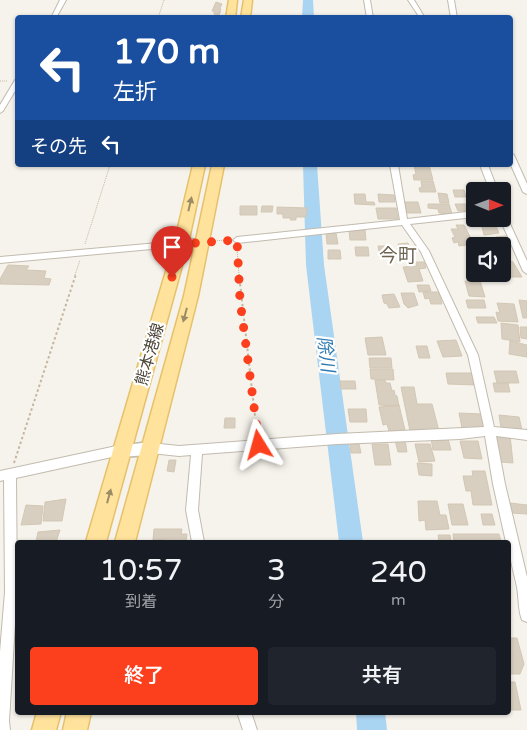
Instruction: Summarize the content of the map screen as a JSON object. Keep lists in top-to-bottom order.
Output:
{
  "streets": {
    "main road": ["熊本港線"]
  },
  "districts": ["今町"],
  "water": ["除川"],
  "north": "right",
  "page": {
    "turn": ["170 m", "左折"],
    "then": "その先",
    "eta": [
      "10:57",
      "到着",
      "3",
      "分",
      "240",
      "m"
    ],
    "buttons": ["終了", "共有"]
  }
}
